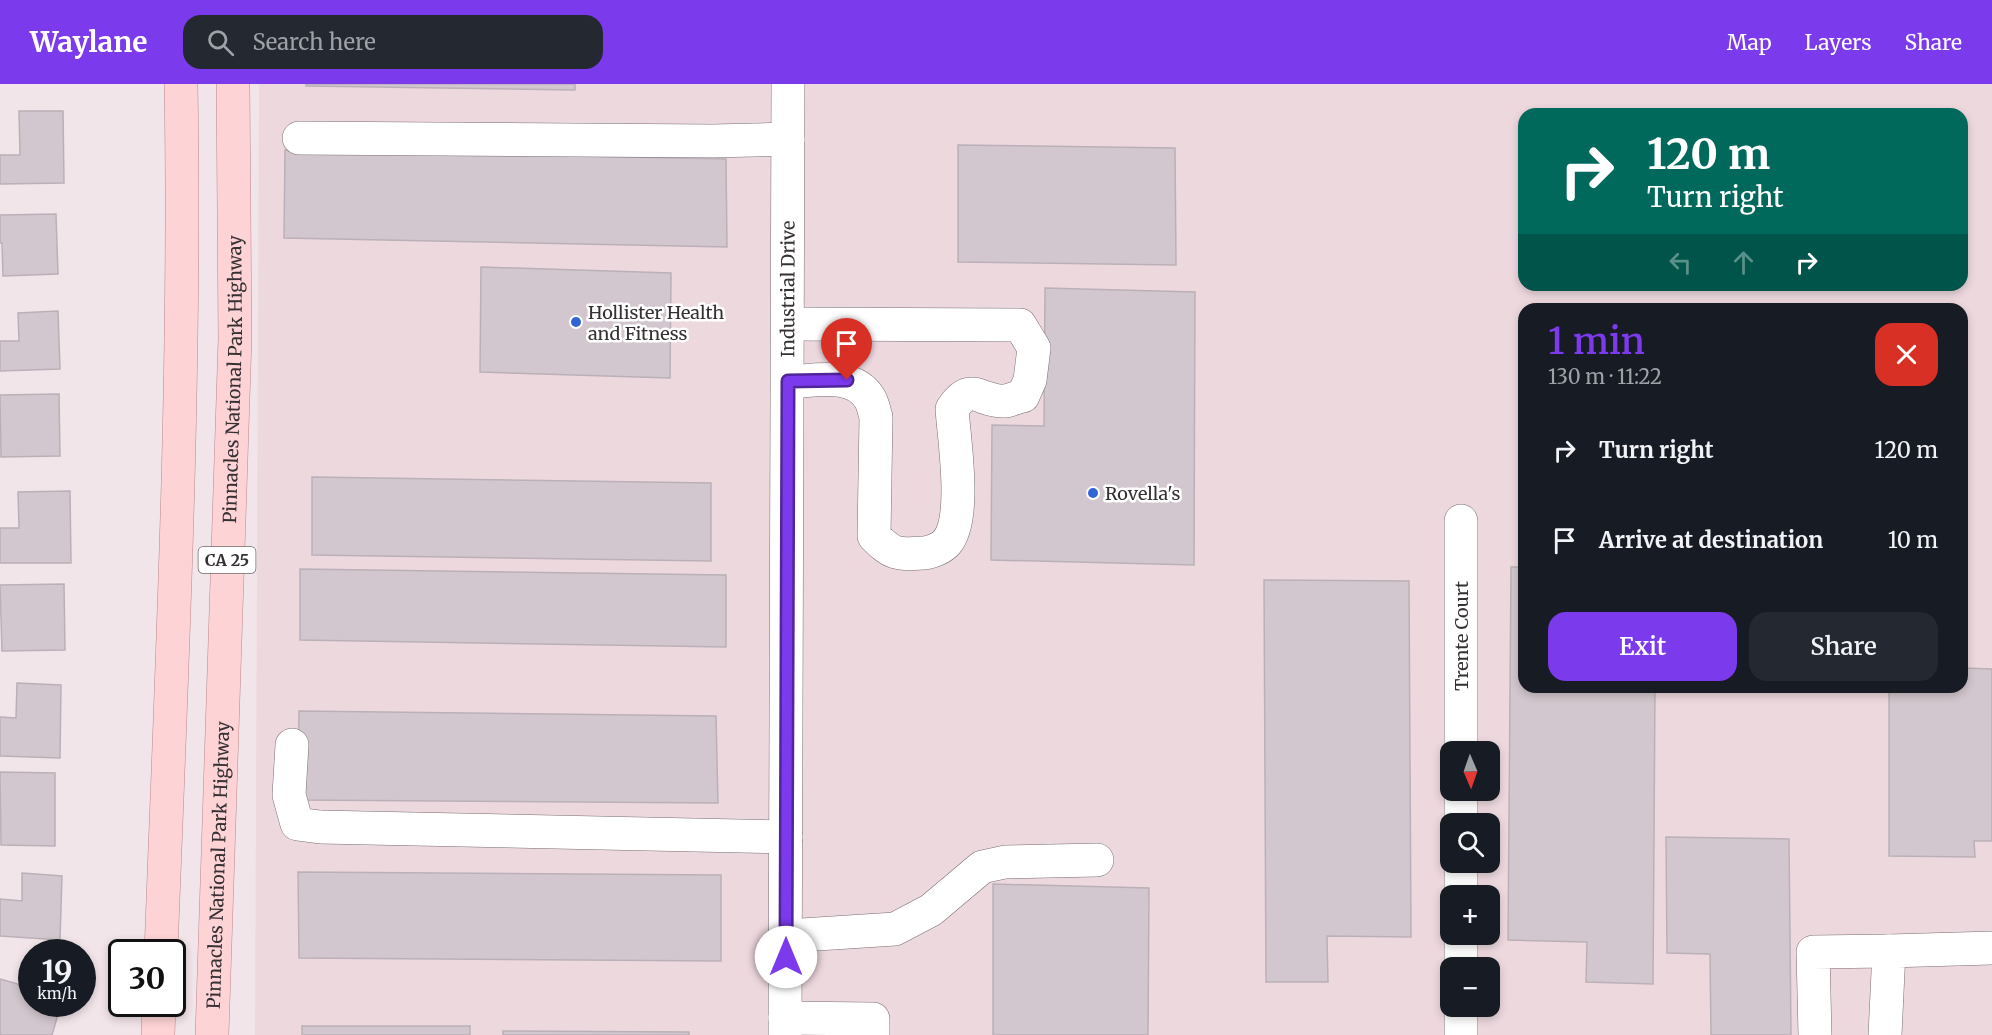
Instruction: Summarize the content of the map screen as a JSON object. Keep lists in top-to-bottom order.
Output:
{
  "streets": {
    "main road": ["Pinnacles National Park Highway", "CA 25"],
    "street": ["Industrial Drive", "Trente Court"]
  },
  "places": ["Hollister Health and Fitness", "Rovella's"],
  "north": "bottom",
  "page": {
    "header": "Waylane",
    "search": "Search here",
    "nav": ["Map", "Layers", "Share"],
    "turn": ["120 m", "Turn right"],
    "heading": ["1 min", "130 m · 11:22"],
    "list": [
      {
        "name": "Turn right",
        "value": "120 m"
      },
      {
        "name": "Arrive at destination",
        "value": "10 m"
      }
    ],
    "buttons": ["Exit", "Share"],
    "map_buttons": ["+", "−"],
    "speed": "19 km/h",
    "limit": "30"
  }
}
